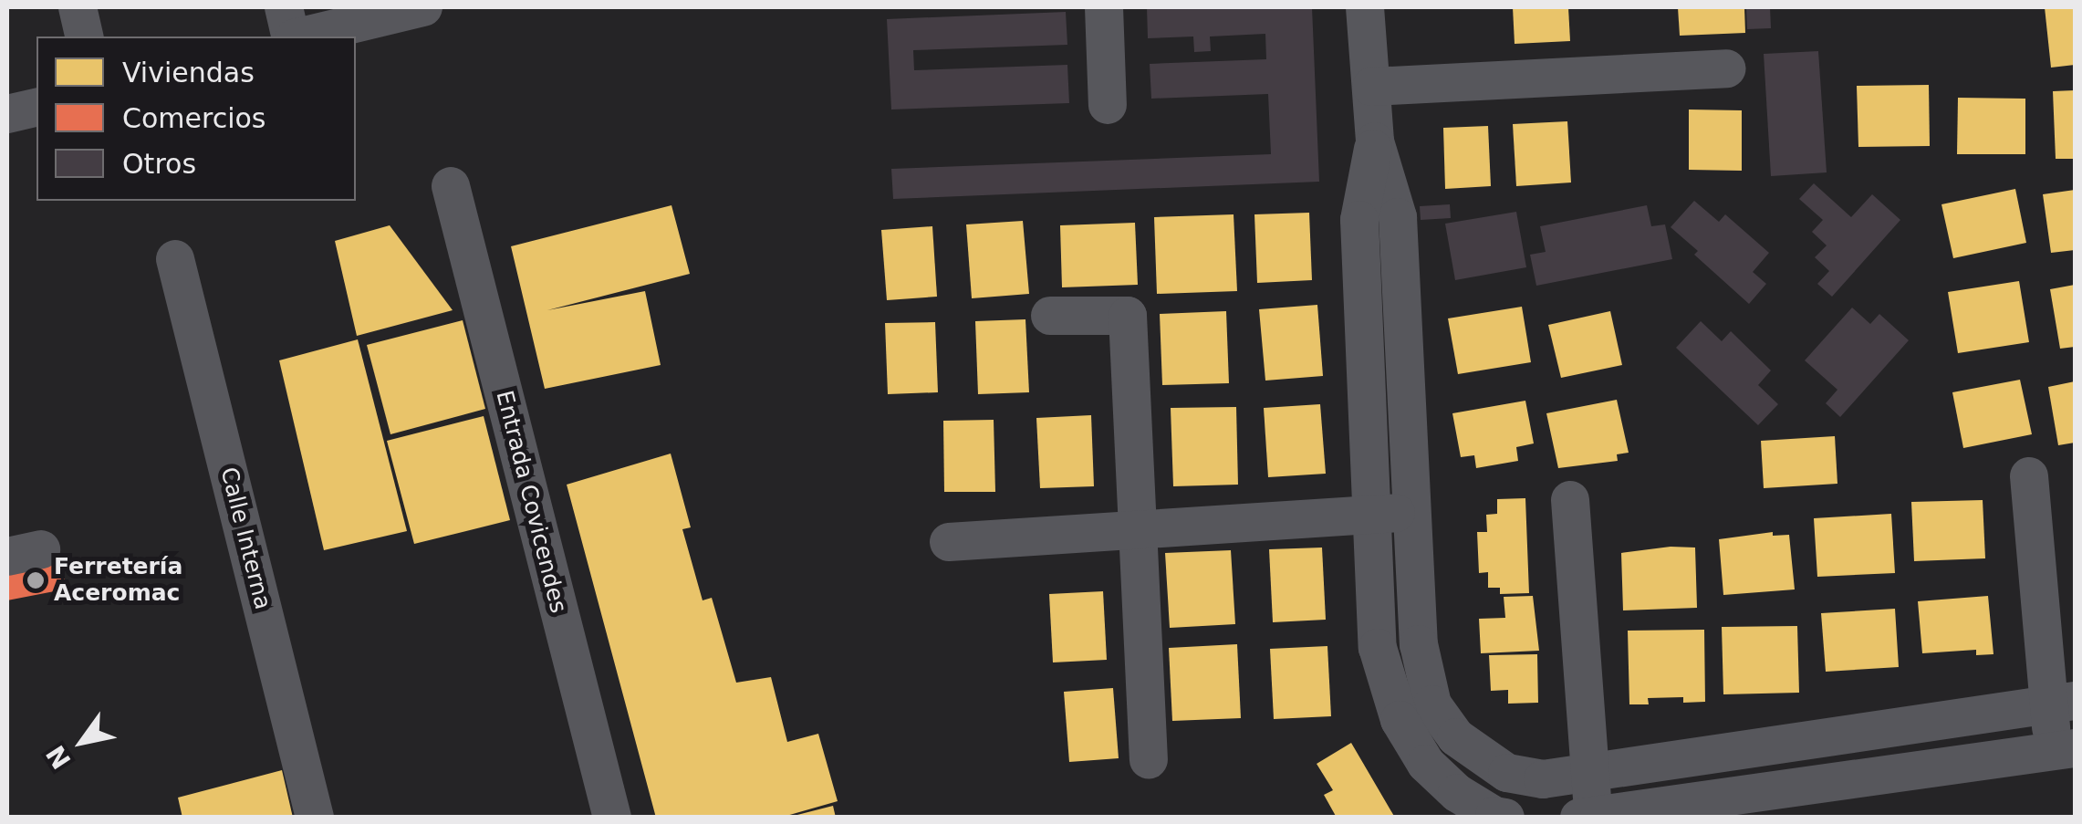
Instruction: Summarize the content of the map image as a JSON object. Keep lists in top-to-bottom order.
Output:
{
  "streets": {
    "street": ["Entrada Covicendes", "Calle Interna"]
  },
  "places": ["Ferretería Aceromac"],
  "legend": ["Viviendas", "Comercios", "Otros"],
  "north": "bottom left"
}
